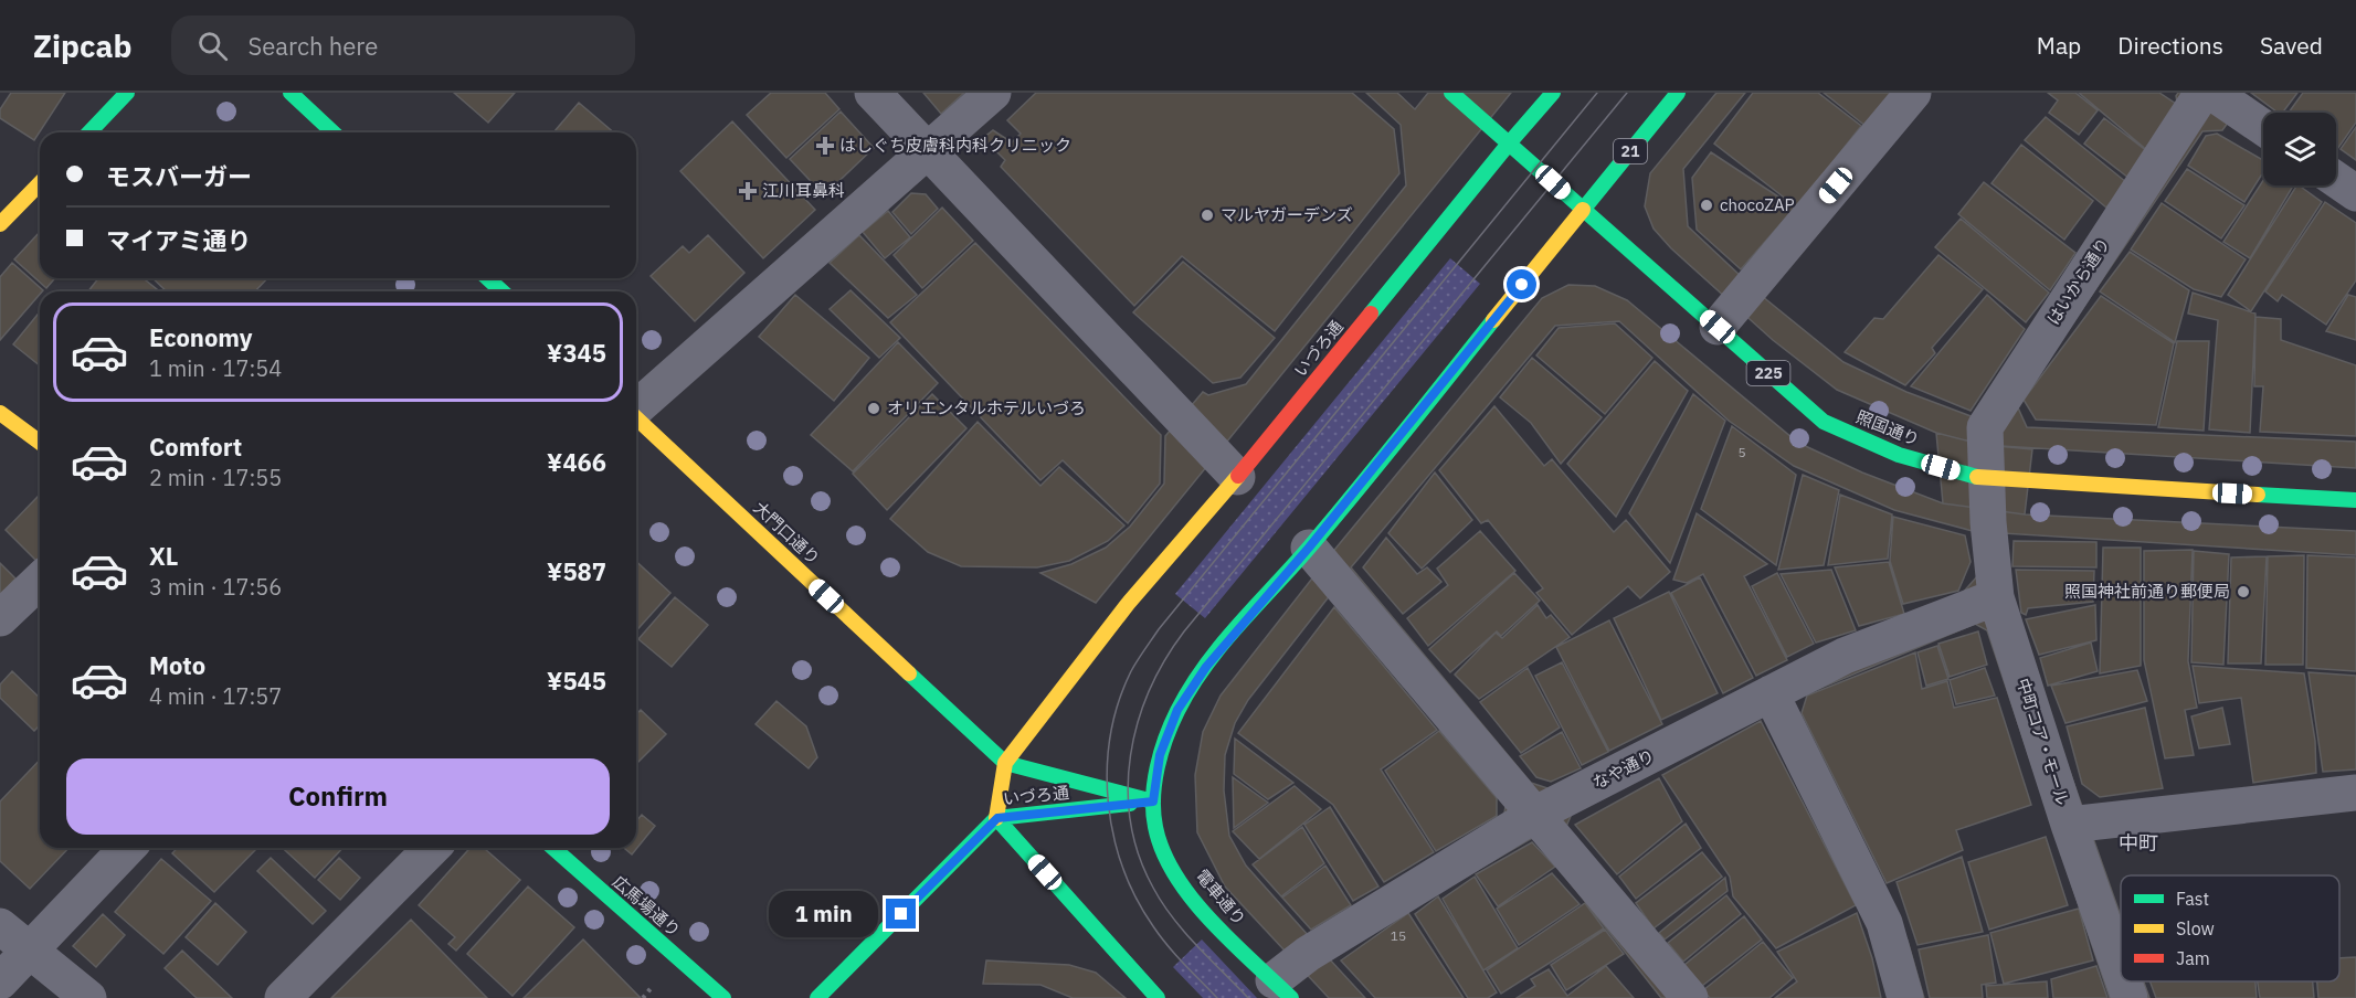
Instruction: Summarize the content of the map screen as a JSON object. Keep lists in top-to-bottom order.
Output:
{
  "streets": {
    "main road": [
      "21",
      "いづろ通",
      "225",
      "照国通り",
      "大門口通り",
      "電車通り",
      "広馬場通り"
    ],
    "street": ["はいから通り", "中町コア・モール", "なや通り"]
  },
  "crossings": [
    ["21", "照国通り"],
    ["はいから通り", "照国通り"],
    ["はいから通り", "中町コア・モール"],
    ["いづろ通", "225"],
    ["いづろ通", "照国通り"],
    ["いづろ通", "大門口通り"],
    ["いづろ通", "電車通り"],
    ["225", "照国通り"],
    ["照国通り", "中町コア・モール"],
    ["中町コア・モール", "なや通り"],
    ["なや通り", "電車通り"]
  ],
  "districts": ["中町"],
  "places": {
    "health": ["はしぐち皮膚科内科クリニック", "江川耳鼻科"],
    "other": [
      "chocoZAP",
      "マルヤガーデンズ",
      "オリエンタルホテルいづろ",
      "照国神社前通り郵便局"
    ]
  },
  "house_numbers": ["5", "15"],
  "legend": ["Fast", "Slow", "Jam"],
  "page": {
    "header": "Zipcab",
    "search": "Search here",
    "nav": ["Map", "Directions", "Saved"],
    "banner": ["モスバーガー", "マイアミ通り"],
    "list": [
      {
        "name": "Economy",
        "note": "1 min · 17:54",
        "value": "¥345"
      },
      {
        "name": "Comfort",
        "note": "2 min · 17:55",
        "value": "¥466"
      },
      {
        "name": "XL",
        "note": "3 min · 17:56",
        "value": "¥587"
      },
      {
        "name": "Moto",
        "note": "4 min · 17:57",
        "value": "¥545"
      }
    ],
    "buttons": "Confirm",
    "bubble": "1 min"
  }
}
